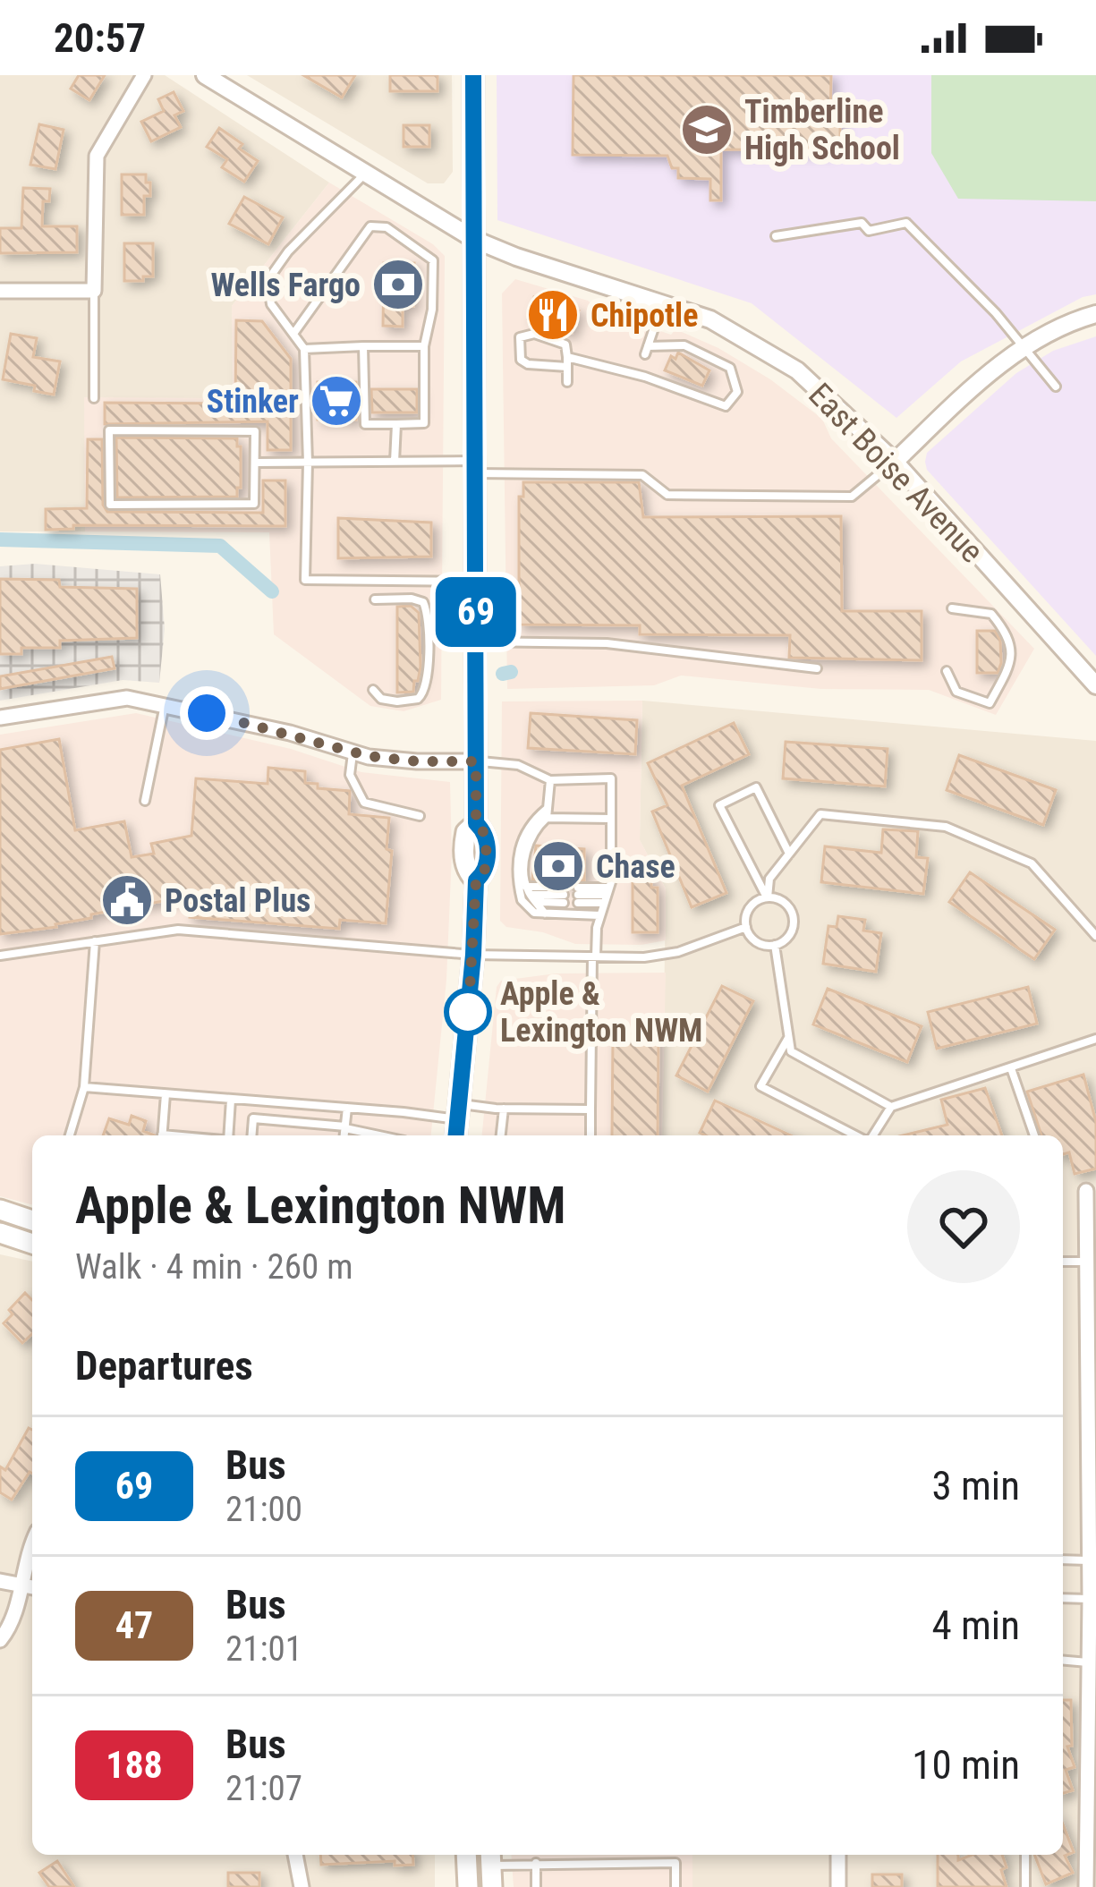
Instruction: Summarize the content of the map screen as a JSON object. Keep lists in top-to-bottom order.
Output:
{
  "streets": {
    "street": ["East Boise Avenue"]
  },
  "places": {
    "school or university": ["Timberline High School"],
    "bank": ["Wells Fargo", "Chase"],
    "restaurant": ["Chipotle"],
    "supermarket": ["Stinker"],
    "public building": ["Postal Plus"],
    "other": ["Apple & Lexington NWM"]
  },
  "lines": ["bus line 69"],
  "page": {
    "status": "20:57",
    "on_map": "69",
    "heading": [
      ["Apple & Lexington NWM", "Walk · 4 min · 260 m"],
      "Departures"
    ],
    "list": [
      {
        "mark": "69",
        "name": "Bus",
        "note": "21:00",
        "value": "3 min"
      },
      {
        "mark": "47",
        "name": "Bus",
        "note": "21:01",
        "value": "4 min"
      },
      {
        "mark": "188",
        "name": "Bus",
        "note": "21:07",
        "value": "10 min"
      }
    ]
  }
}
